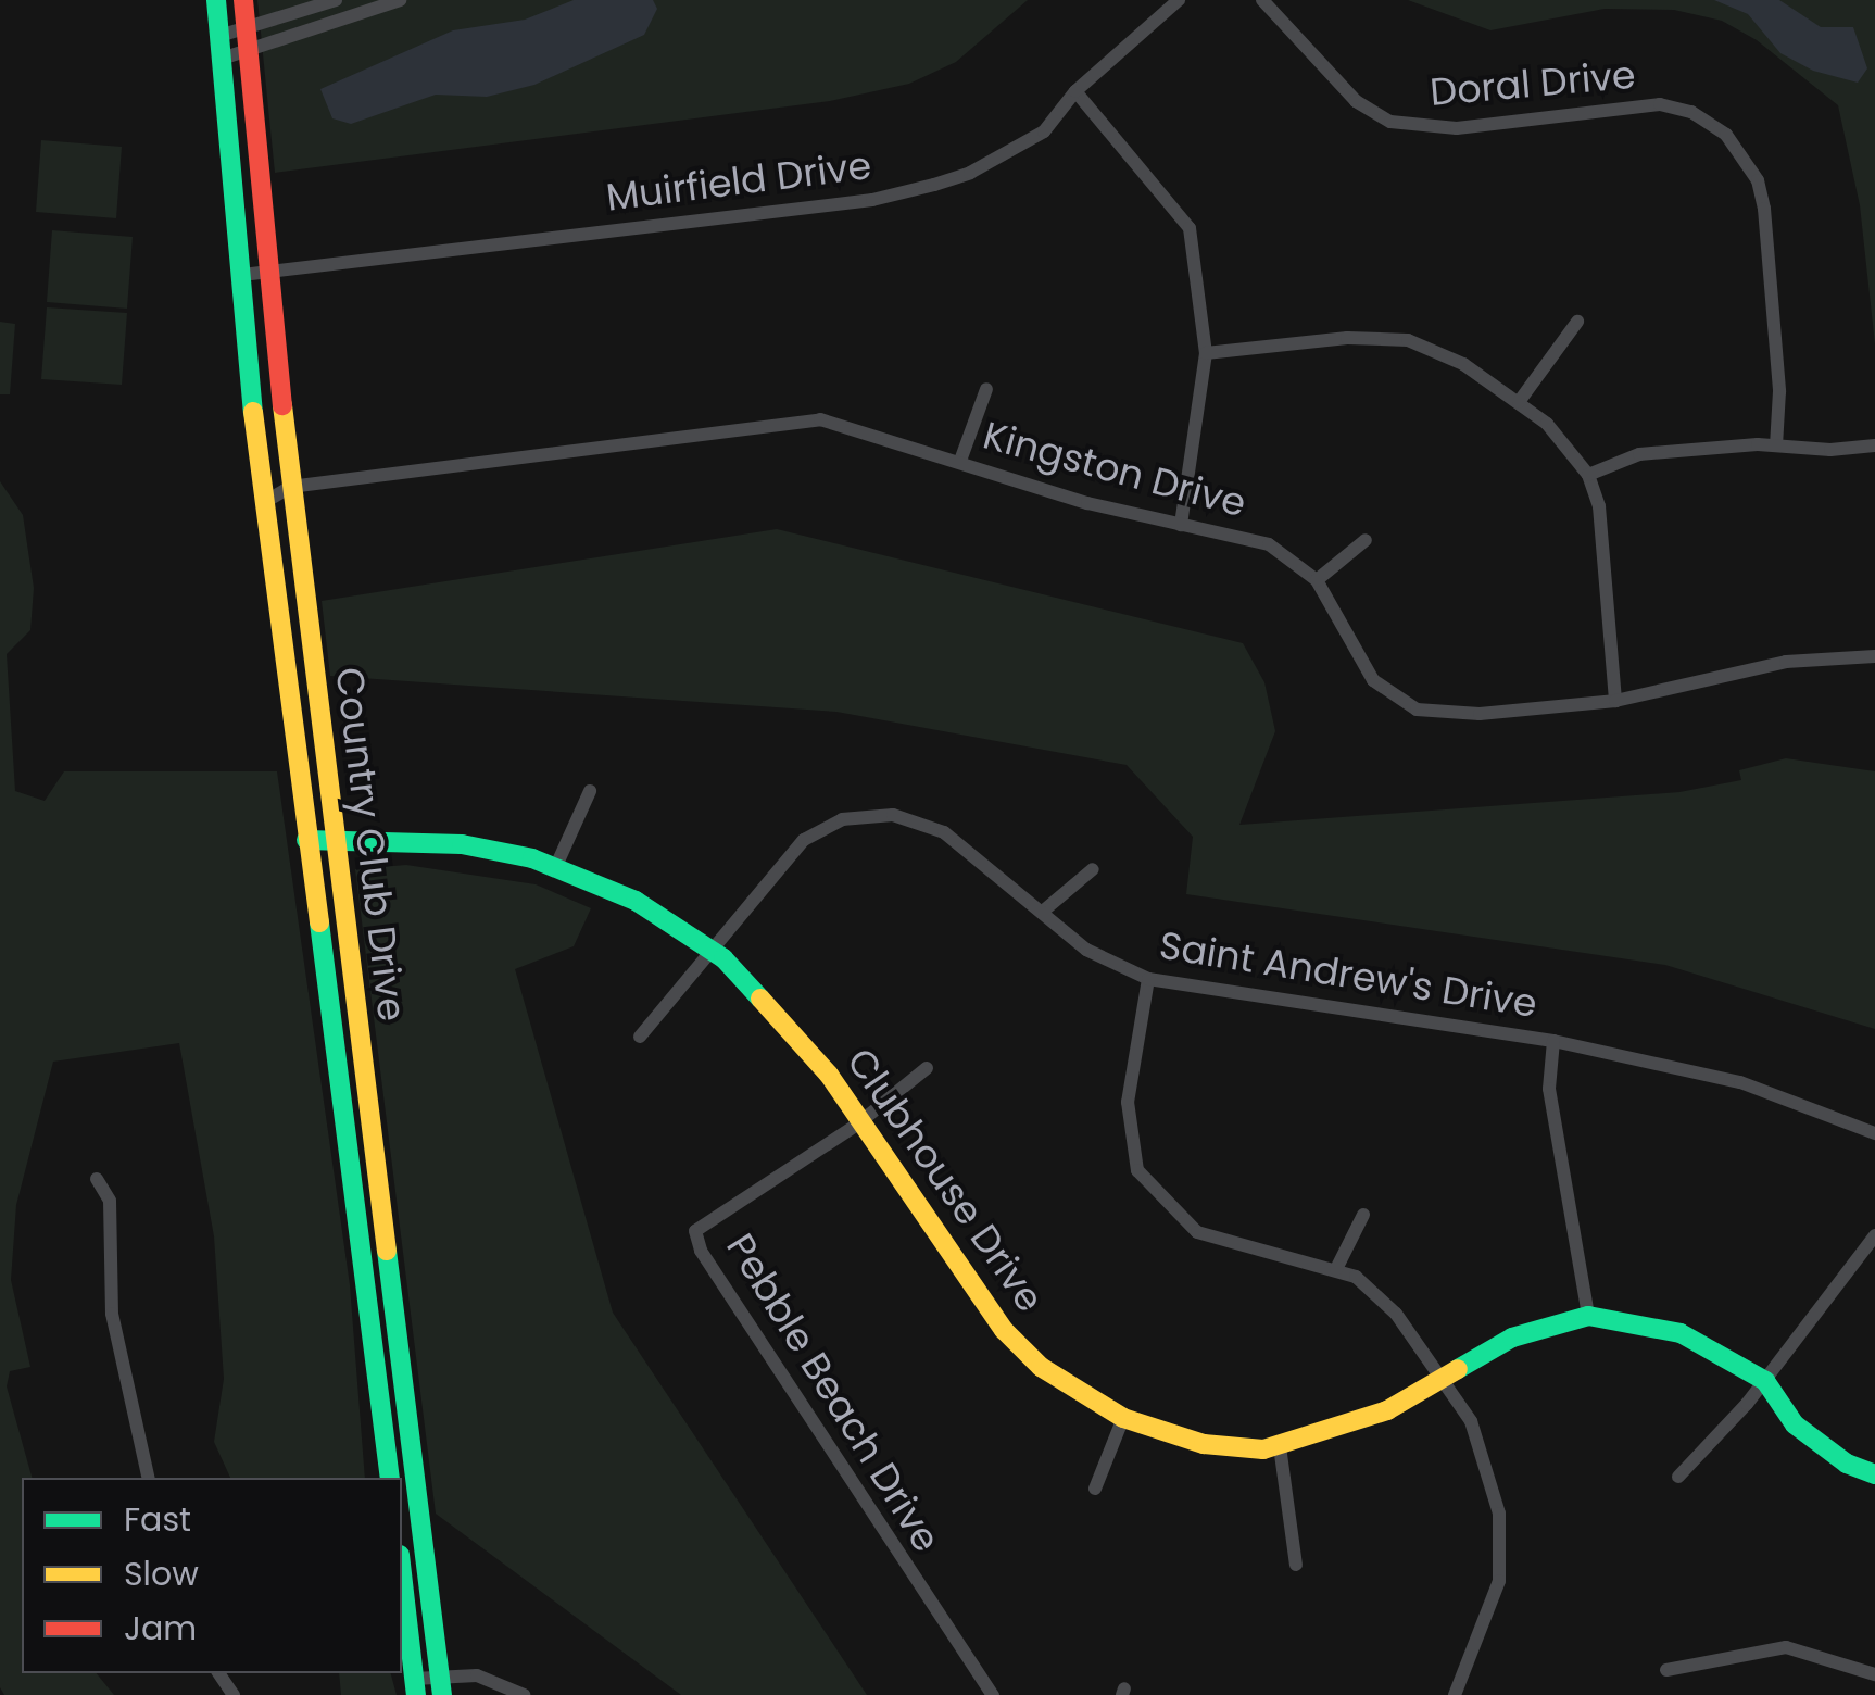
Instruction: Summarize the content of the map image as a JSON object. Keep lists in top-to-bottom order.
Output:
{
  "streets": {
    "main road": ["Country Club Drive", "Clubhouse Drive"],
    "street": [
      "Doral Drive",
      "Muirfield Drive",
      "Kingston Drive",
      "Saint Andrew's Drive",
      "Pebble Beach Drive"
    ]
  },
  "crossings": [
    ["Muirfield Drive", "Country Club Drive"],
    ["Kingston Drive", "Country Club Drive"],
    ["Country Club Drive", "Clubhouse Drive"],
    ["Saint Andrew's Drive", "Clubhouse Drive"],
    ["Clubhouse Drive", "Pebble Beach Drive"]
  ],
  "legend": ["Fast", "Slow", "Jam"]
}
